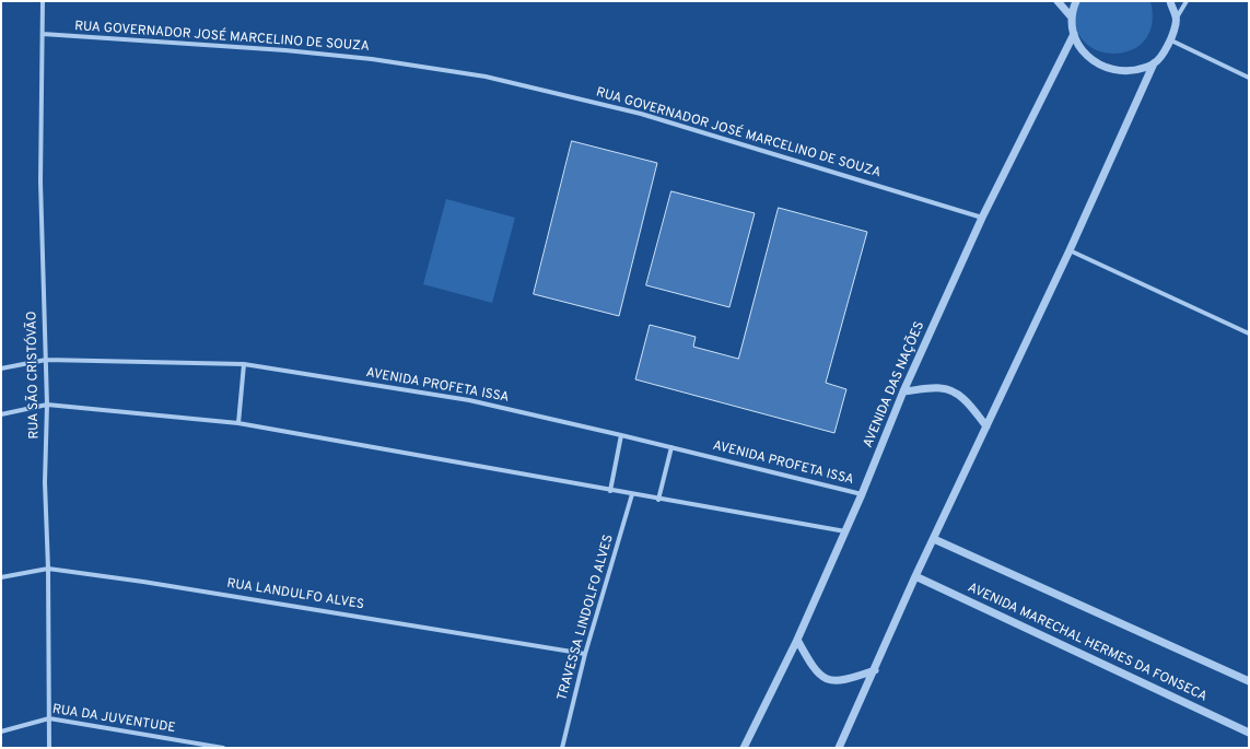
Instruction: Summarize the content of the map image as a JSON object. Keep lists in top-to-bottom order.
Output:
{
  "streets": {
    "street": [
      "RUA GOVERNADOR JOSÉ MARCELINO DE SOUZA",
      "RUA SÃO CRISTÓVÃO",
      "AVENIDA DAS NAÇÕES",
      "AVENIDA PROFETA ISSA",
      "RUA LANDULFO ALVES",
      "TRAVESSA LINDOLFO ALVES",
      "AVENIDA MARECHAL HERMES DA FONSECA",
      "RUA DA JUVENTUDE"
    ]
  },
  "crossings": [
    ["RUA GOVERNADOR JOSÉ MARCELINO DE SOUZA", "RUA SÃO CRISTÓVÃO"],
    ["RUA GOVERNADOR JOSÉ MARCELINO DE SOUZA", "AVENIDA DAS NAÇÕES"],
    ["RUA SÃO CRISTÓVÃO", "AVENIDA PROFETA ISSA"],
    ["RUA SÃO CRISTÓVÃO", "RUA LANDULFO ALVES"],
    ["RUA SÃO CRISTÓVÃO", "RUA DA JUVENTUDE"],
    ["AVENIDA DAS NAÇÕES", "AVENIDA PROFETA ISSA"],
    ["RUA LANDULFO ALVES", "TRAVESSA LINDOLFO ALVES"]
  ]
}
